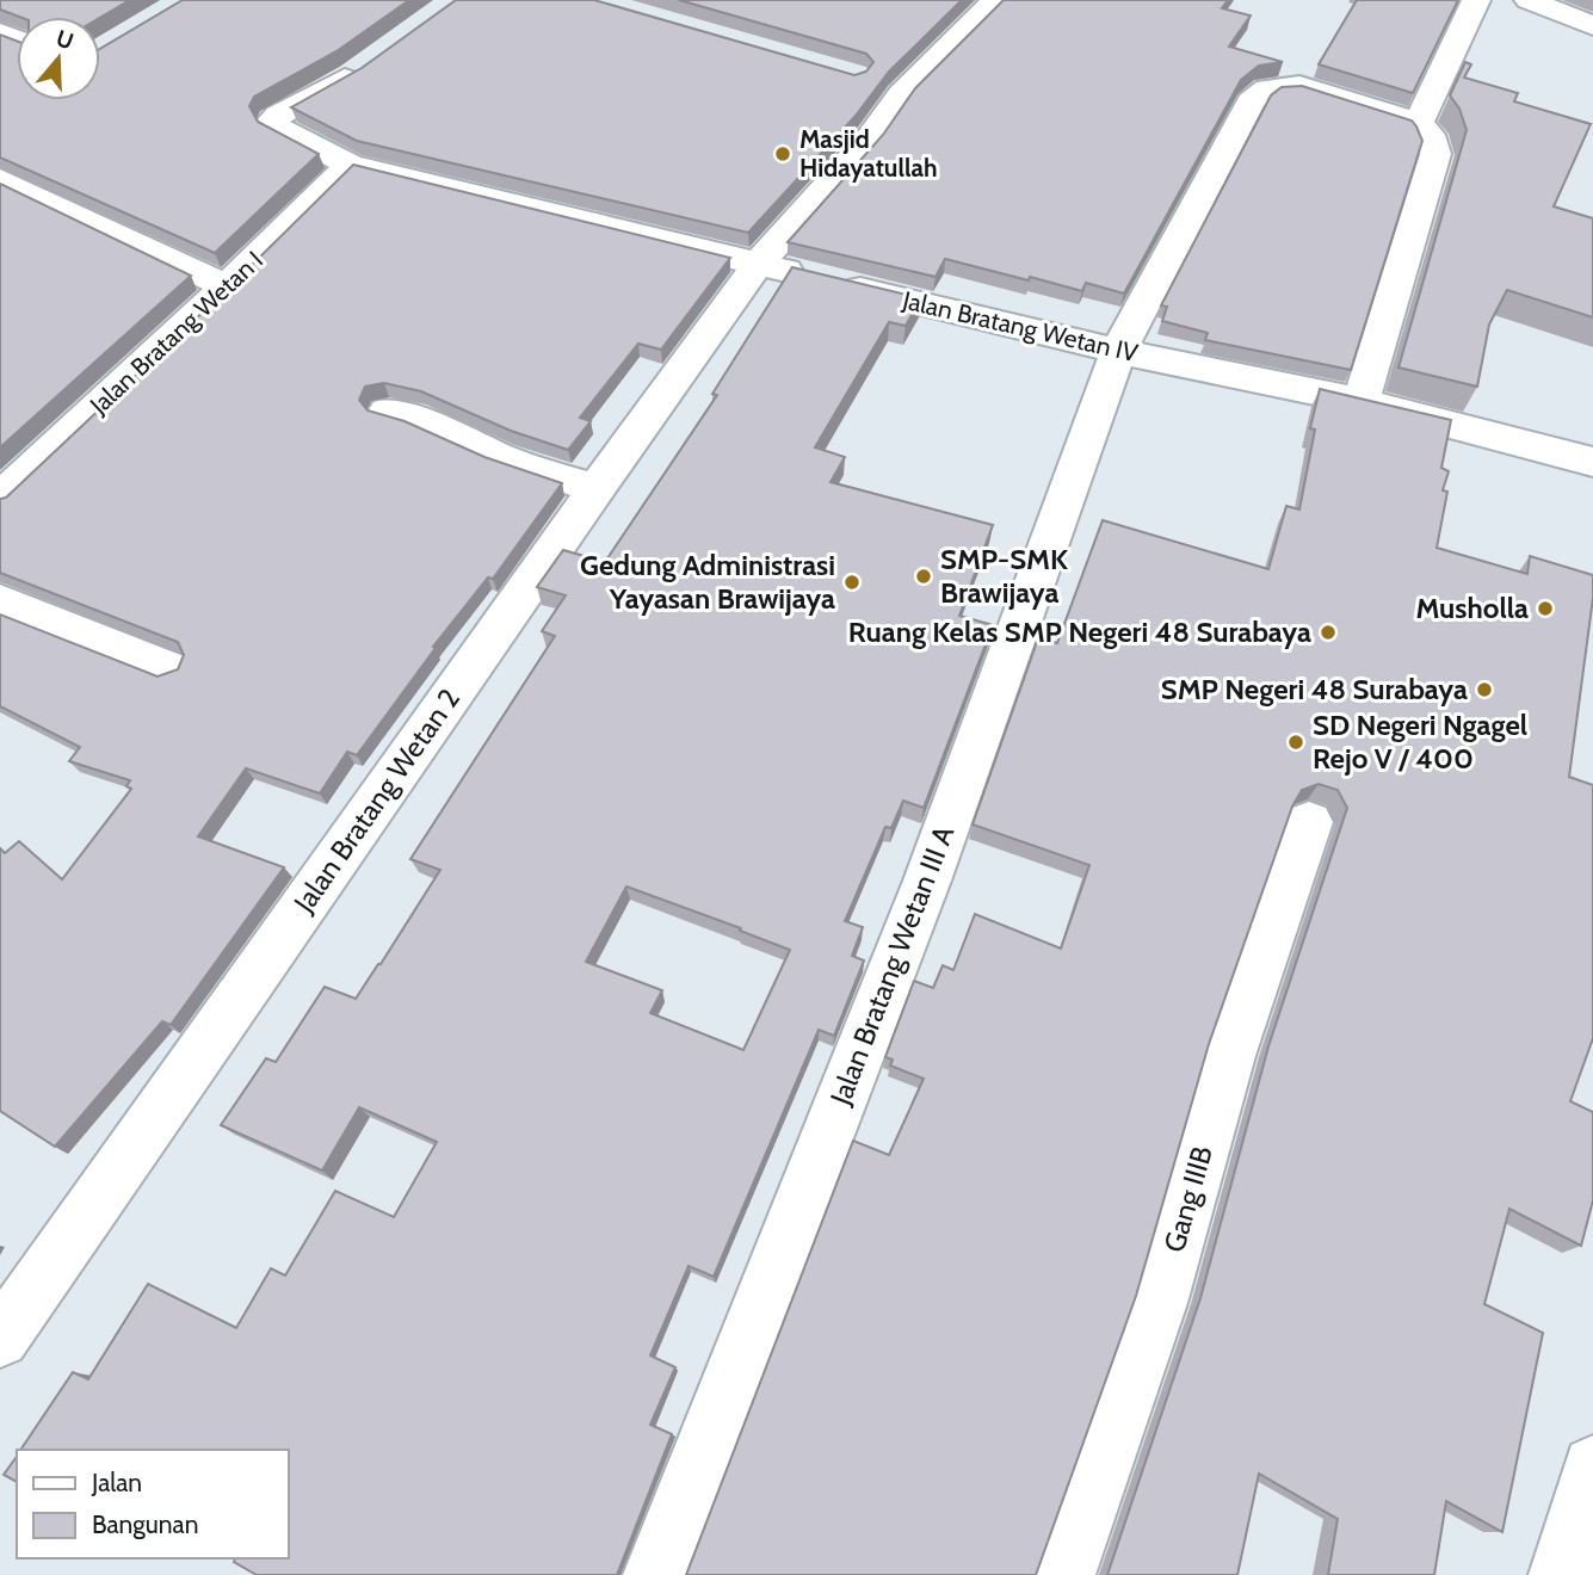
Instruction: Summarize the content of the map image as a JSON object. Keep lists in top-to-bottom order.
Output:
{
  "streets": {
    "street": [
      "Jalan Bratang Wetan IV",
      "Jalan Bratang Wetan I",
      "Jalan Bratang Wetan 2",
      "Jalan Bratang Wetan III A",
      "Gang IIIB"
    ]
  },
  "crossings": [
    ["Jalan Bratang Wetan IV", "Jalan Bratang Wetan I"],
    ["Jalan Bratang Wetan IV", "Jalan Bratang Wetan 2"],
    ["Jalan Bratang Wetan IV", "Jalan Bratang Wetan III A"]
  ],
  "places": [
    "Masjid Hidayatullah",
    "SMP-SMK Brawijaya",
    "Gedung Administrasi Yayasan Brawijaya",
    "Musholla",
    "Ruang Kelas SMP Negeri 48 Surabaya",
    "SMP Negeri 48 Surabaya",
    "SD Negeri Ngagel Rejo V / 400"
  ],
  "legend": ["Jalan", "Bangunan"],
  "north": "top"
}
